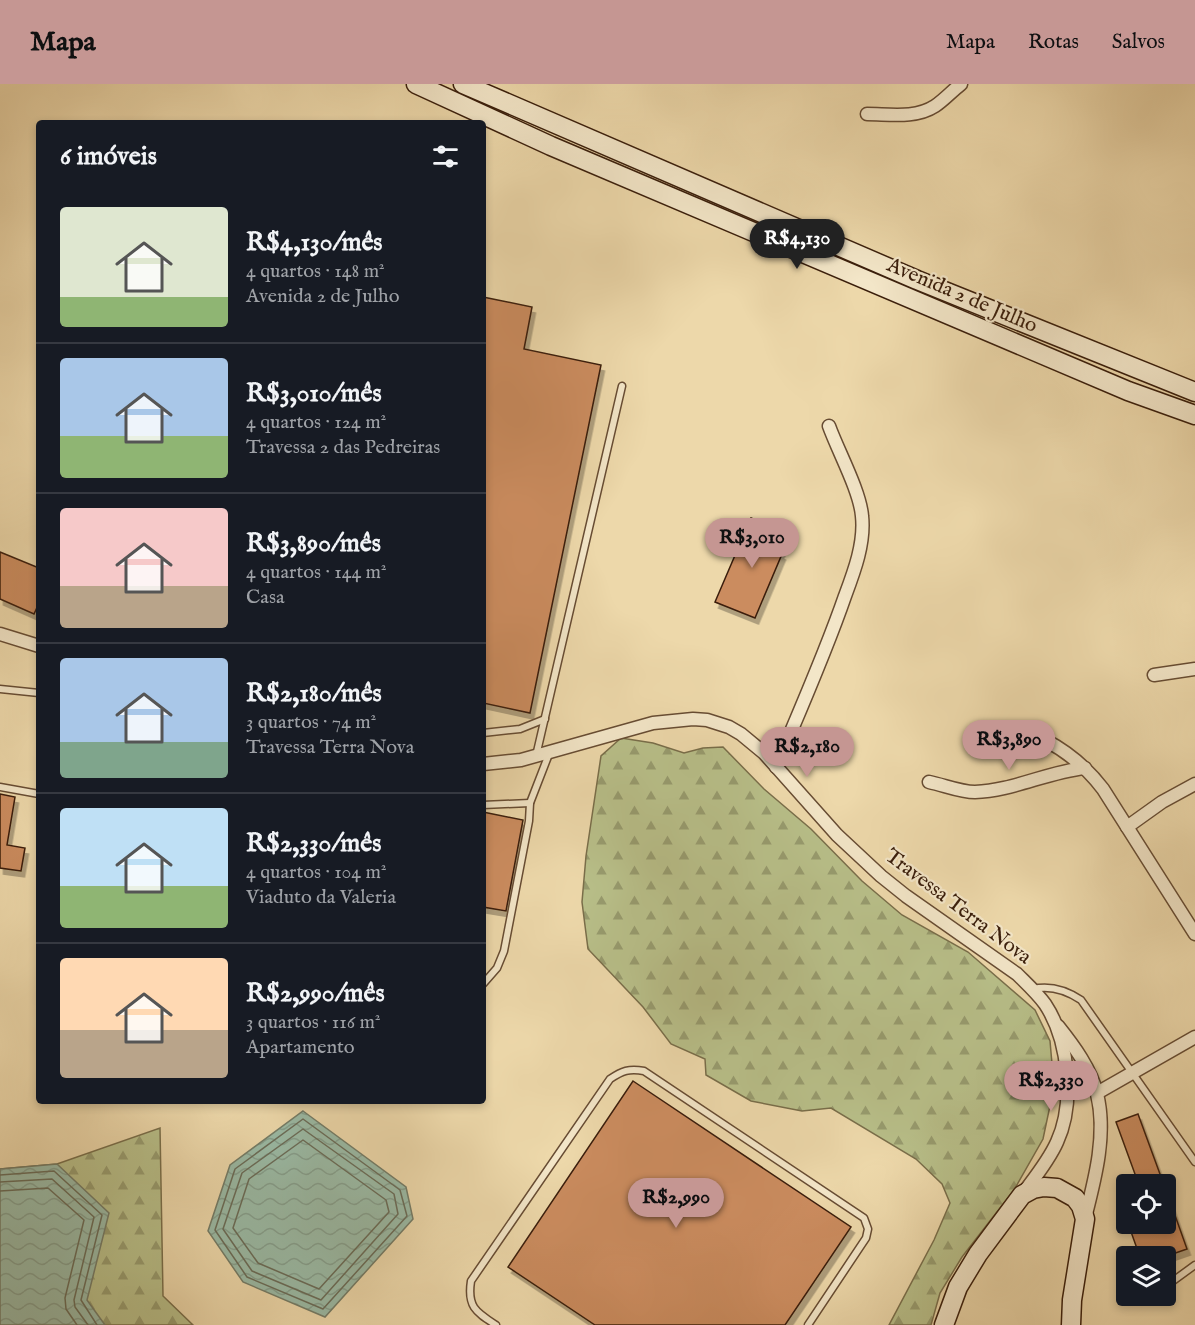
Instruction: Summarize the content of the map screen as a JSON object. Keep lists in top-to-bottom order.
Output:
{
  "streets": {
    "main road": ["Avenida 2 de Julho"],
    "street": ["Travessa Terra Nova"]
  },
  "page": {
    "header": "Mapa",
    "nav": ["Mapa", "Rotas", "Salvos"],
    "heading": "6 imóveis",
    "list": [
      {
        "name": "R$4,130/mês",
        "note": "4 quartos · 148 m² · Avenida 2 de Julho"
      },
      {
        "name": "R$3,010/mês",
        "note": "4 quartos · 124 m² · Travessa 2 das Pedreiras"
      },
      {
        "name": "R$3,890/mês",
        "note": "4 quartos · 144 m² · Casa"
      },
      {
        "name": "R$2,180/mês",
        "note": "3 quartos · 74 m² · Travessa Terra Nova"
      },
      {
        "name": "R$2,330/mês",
        "note": "4 quartos · 104 m² · Viaduto da Valeria"
      },
      {
        "name": "R$2,990/mês",
        "note": "3 quartos · 116 m² · Apartamento"
      }
    ],
    "price": [
      "R$4,130",
      "R$3,010",
      "R$3,890",
      "R$2,180",
      "R$2,330",
      "R$2,990"
    ]
  }
}
